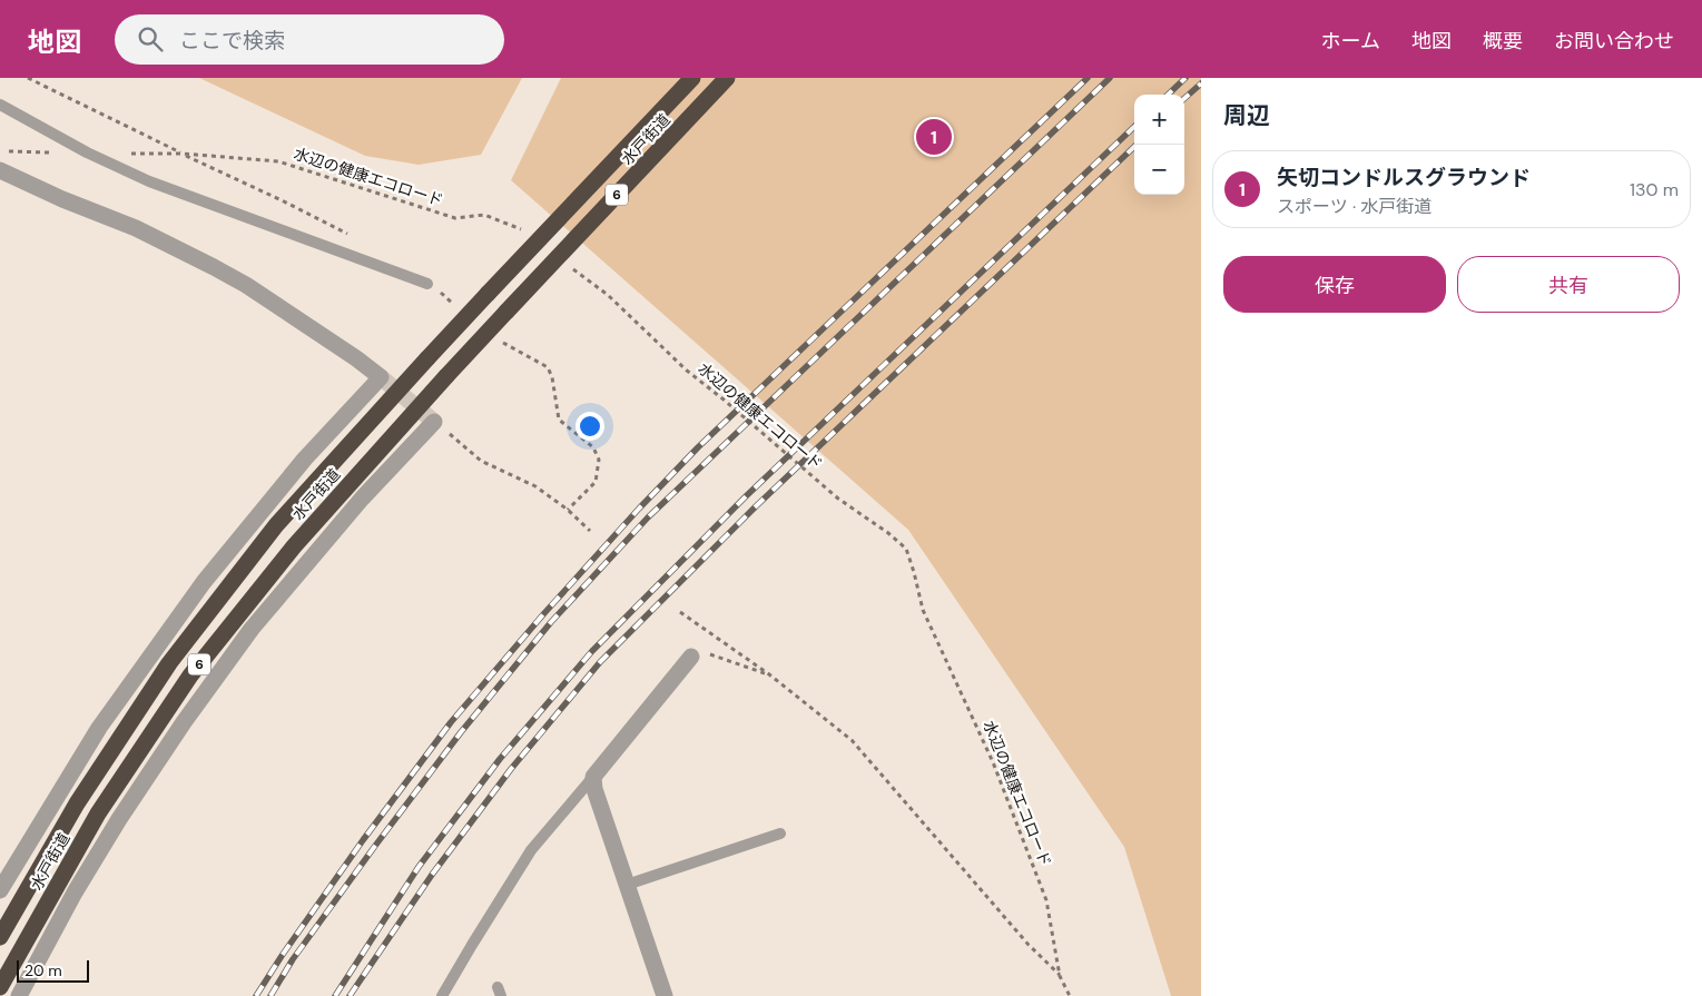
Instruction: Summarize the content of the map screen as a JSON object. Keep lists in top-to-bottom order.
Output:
{
  "streets": {
    "highway": ["水戸街道", "6"],
    "path": ["水辺の健康エコロード"]
  },
  "scale_bar": "20 m",
  "page": {
    "header": "地図",
    "search": "ここで検索",
    "nav": [
      "ホーム",
      "地図",
      "概要",
      "お問い合わせ"
    ],
    "heading": "周辺",
    "map_buttons": ["+", "−"],
    "pins": "1",
    "list": [
      {
        "mark": "1",
        "name": "矢切コンドルスグラウンド",
        "note": "スポーツ · 水戸街道",
        "value": "130 m"
      }
    ],
    "buttons": ["保存", "共有"],
    "scale": "20 m"
  }
}
